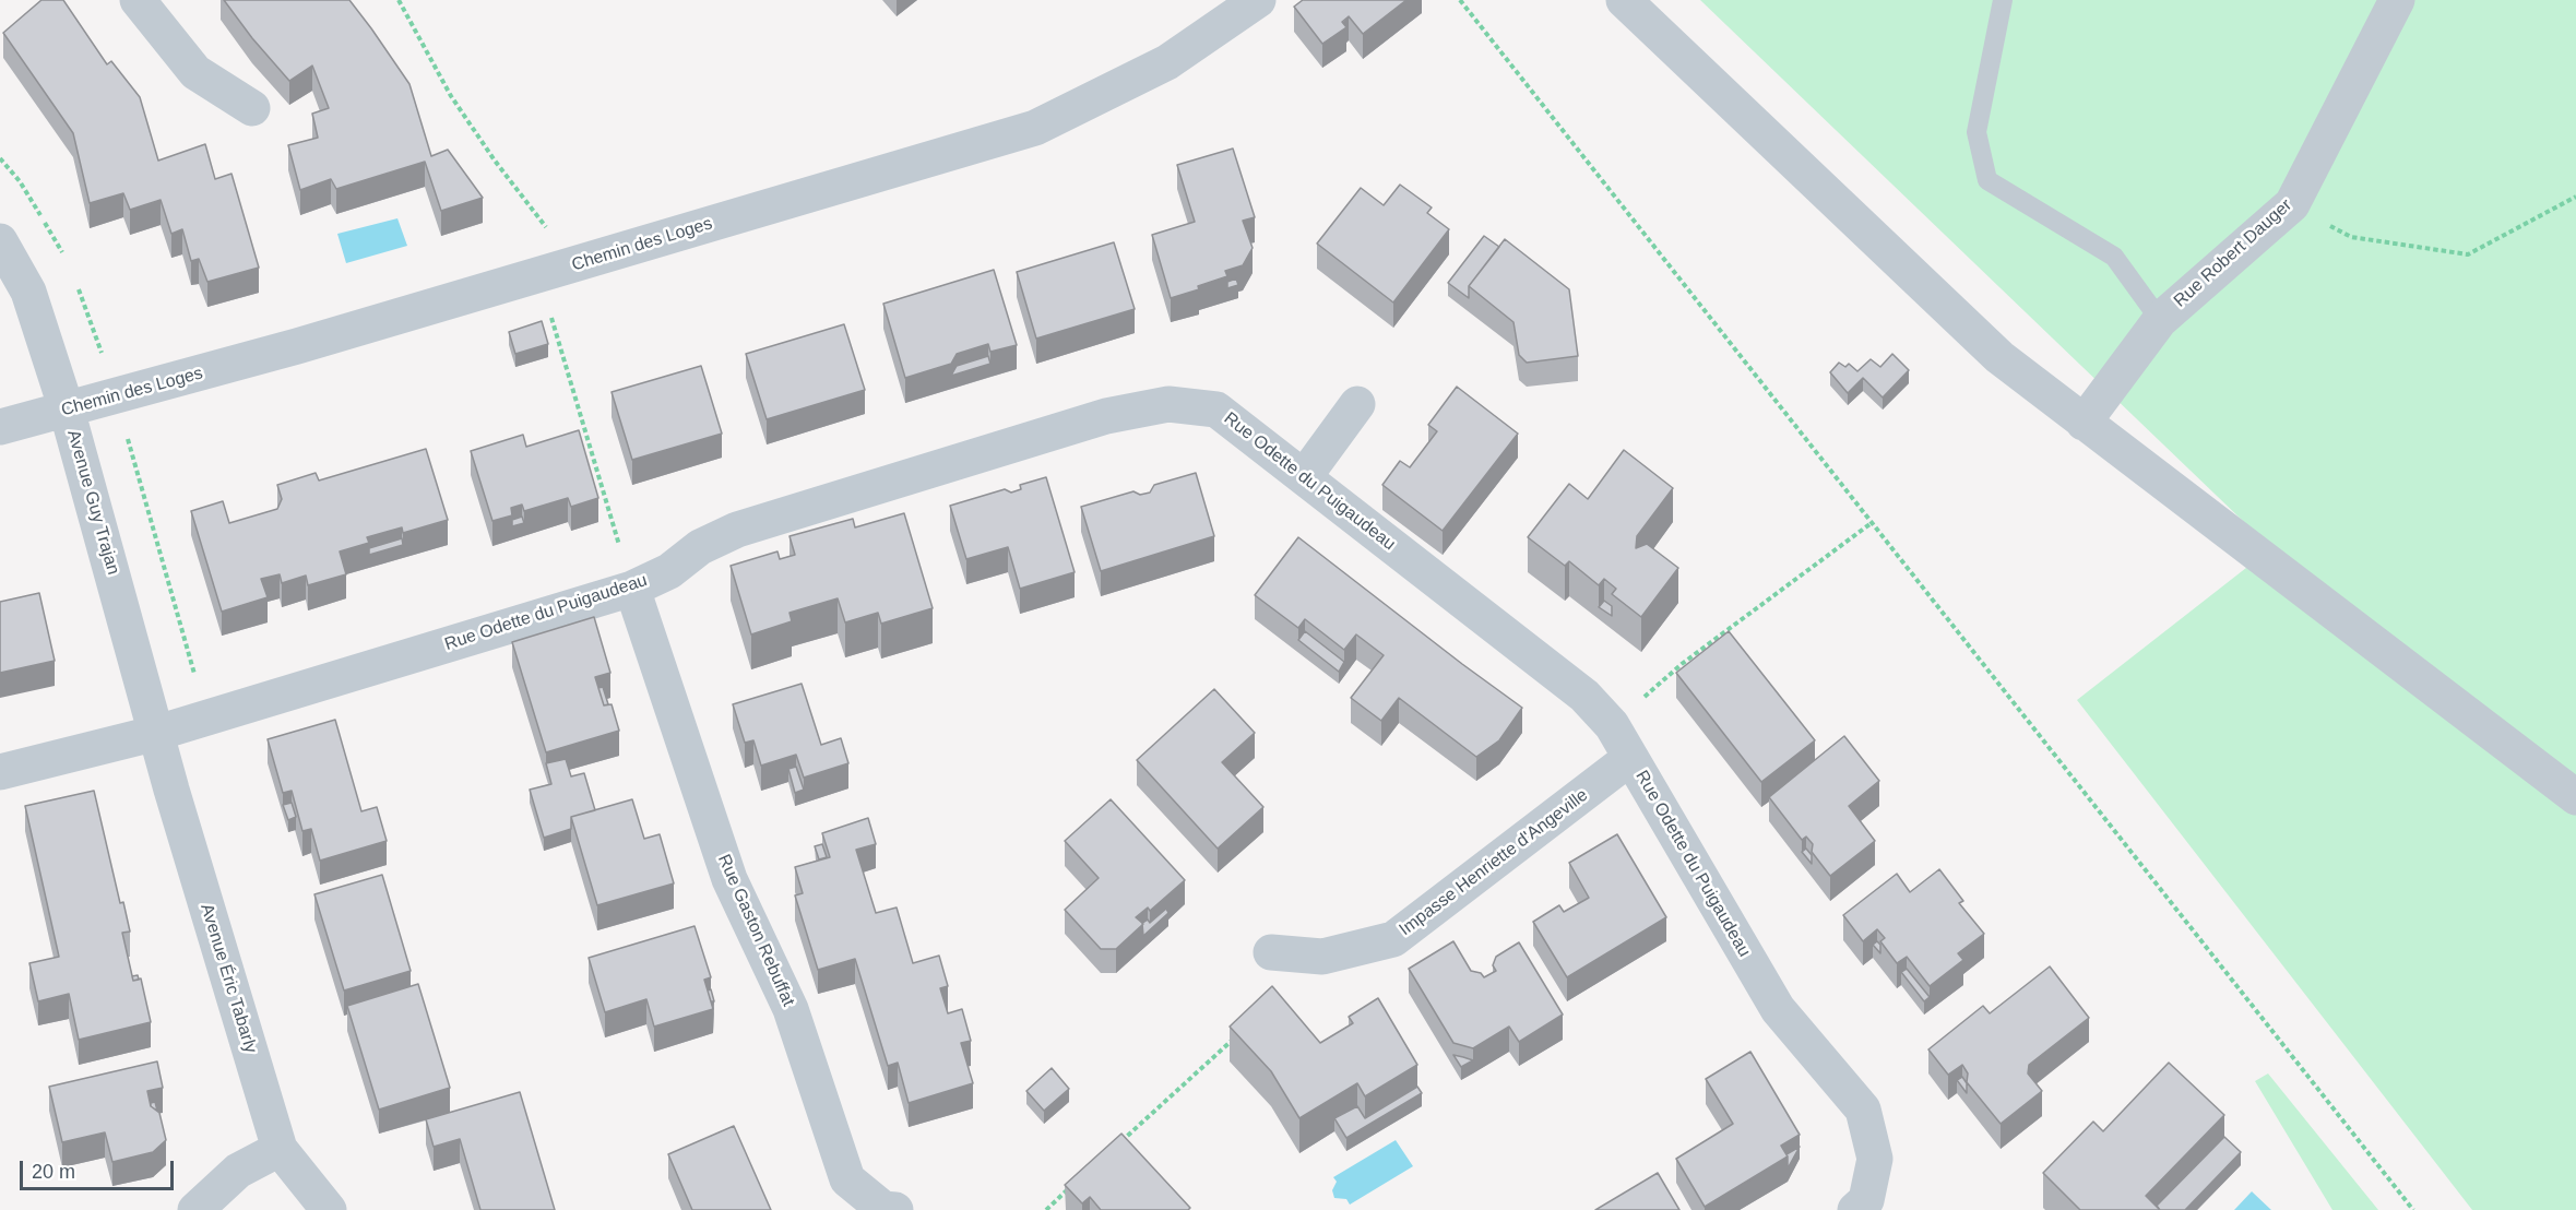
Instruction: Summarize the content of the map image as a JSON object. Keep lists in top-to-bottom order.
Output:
{
  "streets": {
    "street": [
      "Chemin des Loges",
      "Rue Robert Dauger",
      "Rue Odette du Puigaudeau",
      "Avenue Guy Trajan",
      "Impasse Henriette d'Angeville",
      "Rue Gaston Rebuffat",
      "Avenue Éric Tabarly"
    ]
  },
  "crossings": [
    ["Chemin des Loges", "Avenue Guy Trajan"],
    ["Rue Odette du Puigaudeau", "Avenue Guy Trajan"],
    ["Rue Odette du Puigaudeau", "Impasse Henriette d'Angeville"],
    ["Rue Odette du Puigaudeau", "Rue Gaston Rebuffat"],
    ["Rue Odette du Puigaudeau", "Avenue Éric Tabarly"],
    ["Avenue Guy Trajan", "Avenue Éric Tabarly"]
  ],
  "scale_bar": "20 m"
}
